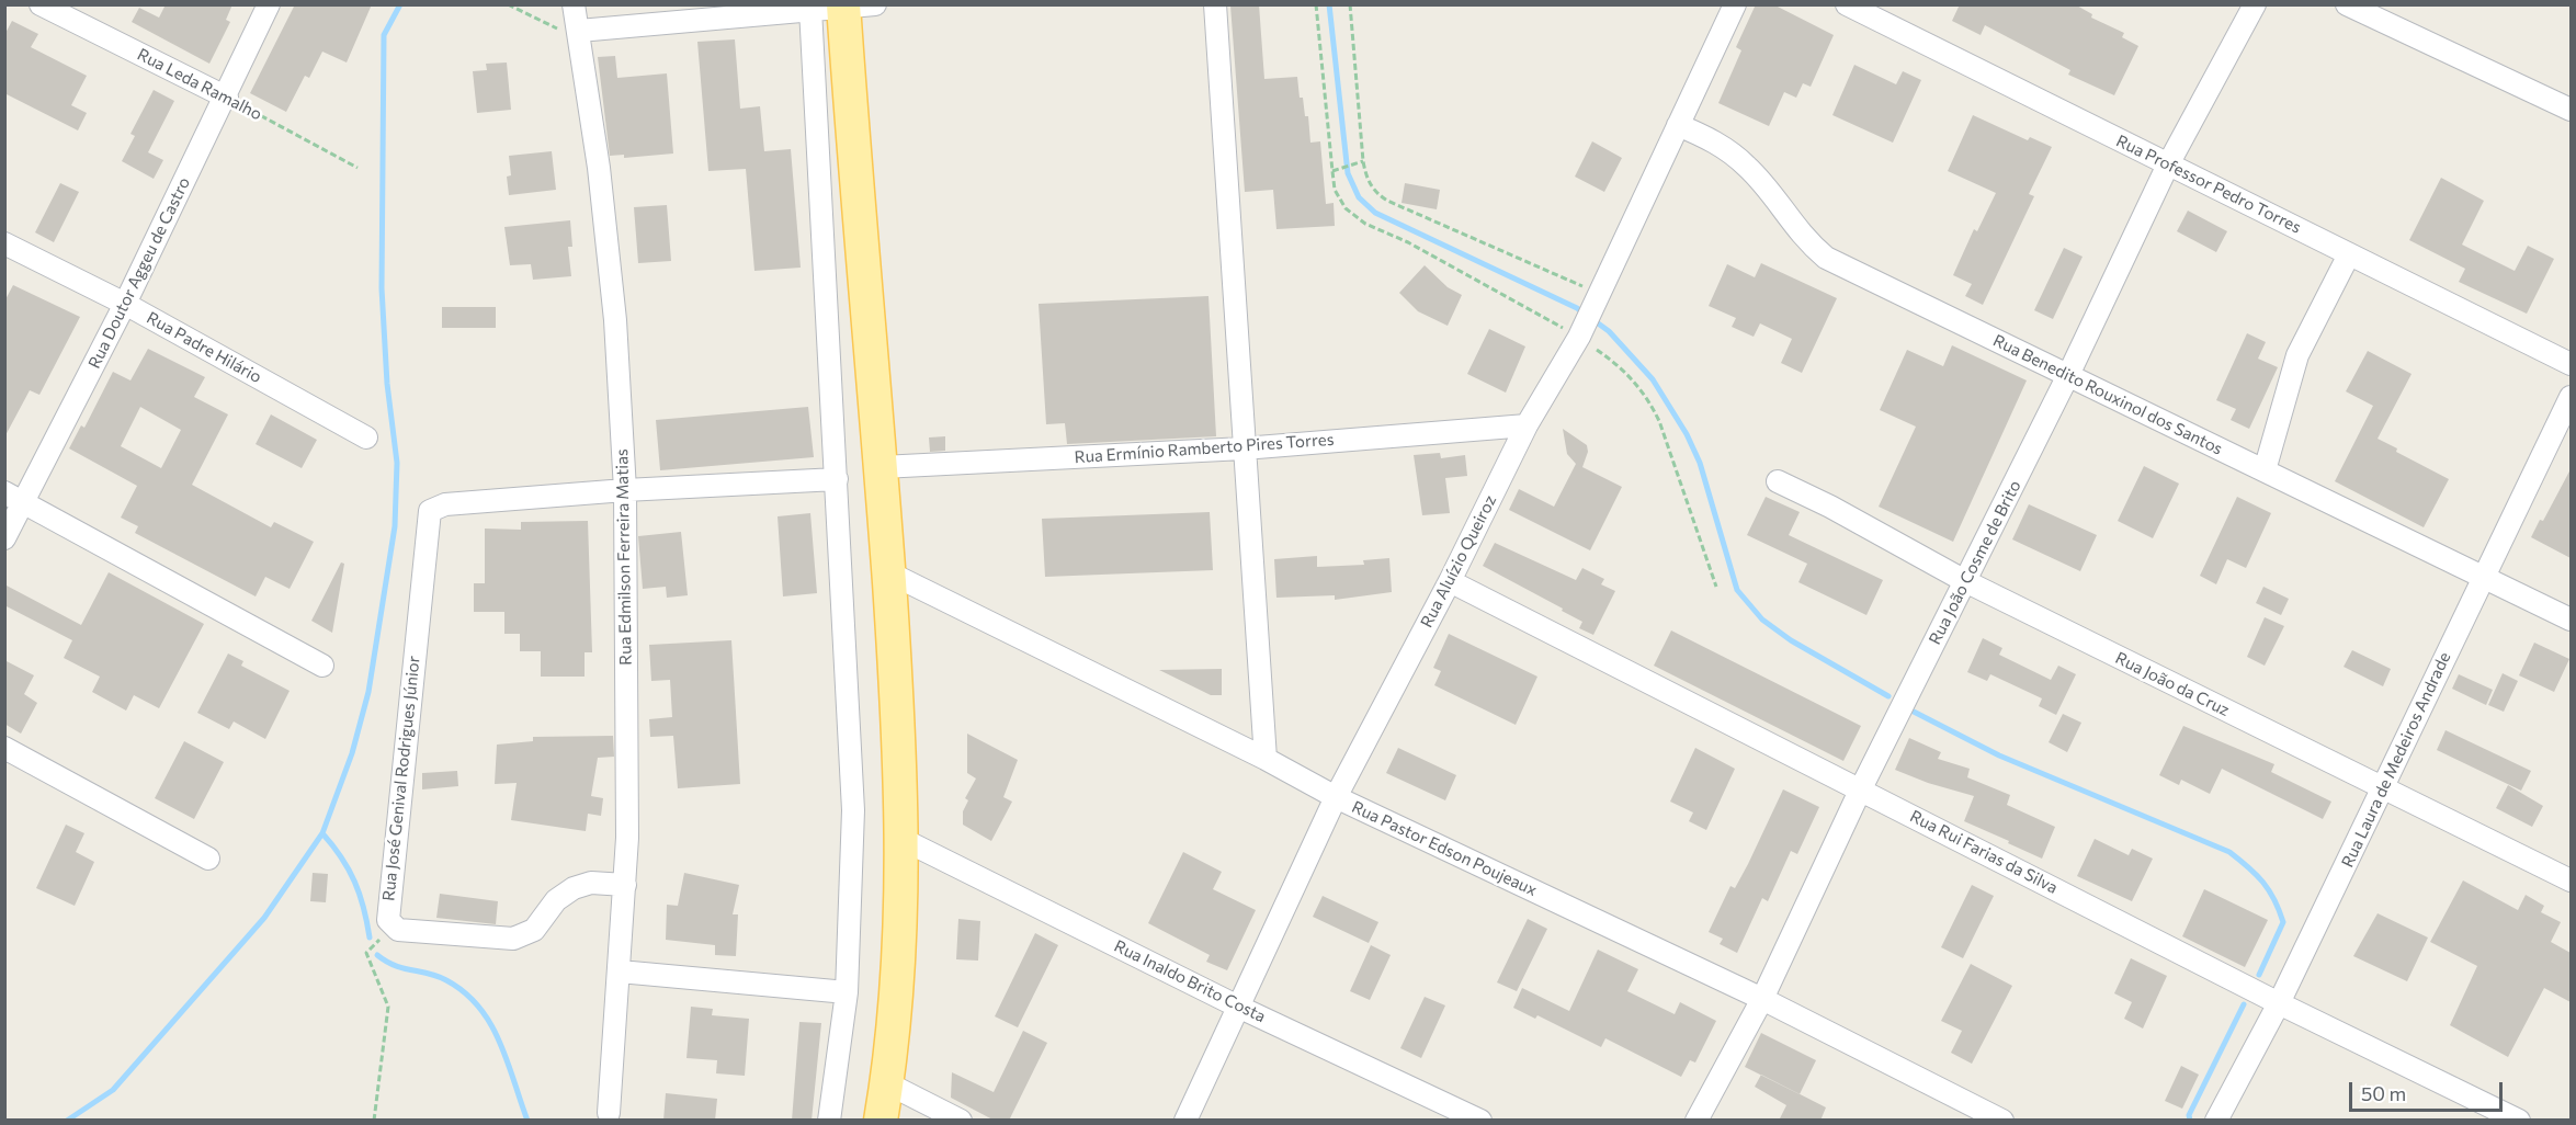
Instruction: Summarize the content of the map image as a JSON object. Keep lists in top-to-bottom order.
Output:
{
  "streets": {
    "street": [
      "Rua Leda Ramalho",
      "Rua Professor Pedro Torres",
      "Rua Doutor Aggeu de Castro",
      "Rua Padre Hilário",
      "Rua Benedito Rouxinol dos Santos",
      "Rua Ermínio Ramberto Pires Torres",
      "Rua Edmilson Ferreira Matias",
      "Rua Aluízio Queiroz",
      "Rua João Cosme de Brito",
      "Rua João da Cruz",
      "Rua Laura de Medeiros Andrade",
      "Rua José Genival Rodrigues Júnior",
      "Rua Pastor Edson Poujeaux",
      "Rua Rui Farias da Silva",
      "Rua Inaldo Brito Costa"
    ]
  },
  "crossings": [
    ["Rua Leda Ramalho", "Rua Doutor Aggeu de Castro"],
    ["Rua Professor Pedro Torres", "Rua João Cosme de Brito"],
    ["Rua Doutor Aggeu de Castro", "Rua Padre Hilário"],
    ["Rua Benedito Rouxinol dos Santos", "Rua Aluízio Queiroz"],
    ["Rua Benedito Rouxinol dos Santos", "Rua João Cosme de Brito"],
    ["Rua Benedito Rouxinol dos Santos", "Rua Laura de Medeiros Andrade"],
    ["Rua Ermínio Ramberto Pires Torres", "Rua Aluízio Queiroz"],
    ["Rua Edmilson Ferreira Matias", "Rua José Genival Rodrigues Júnior"],
    ["Rua Aluízio Queiroz", "Rua Pastor Edson Poujeaux"],
    ["Rua Aluízio Queiroz", "Rua Rui Farias da Silva"],
    ["Rua Aluízio Queiroz", "Rua Inaldo Brito Costa"],
    ["Rua João Cosme de Brito", "Rua João da Cruz"],
    ["Rua João Cosme de Brito", "Rua Pastor Edson Poujeaux"],
    ["Rua João Cosme de Brito", "Rua Rui Farias da Silva"],
    ["Rua João da Cruz", "Rua Laura de Medeiros Andrade"],
    ["Rua Laura de Medeiros Andrade", "Rua Rui Farias da Silva"]
  ],
  "scale_bar": "50 m"
}
